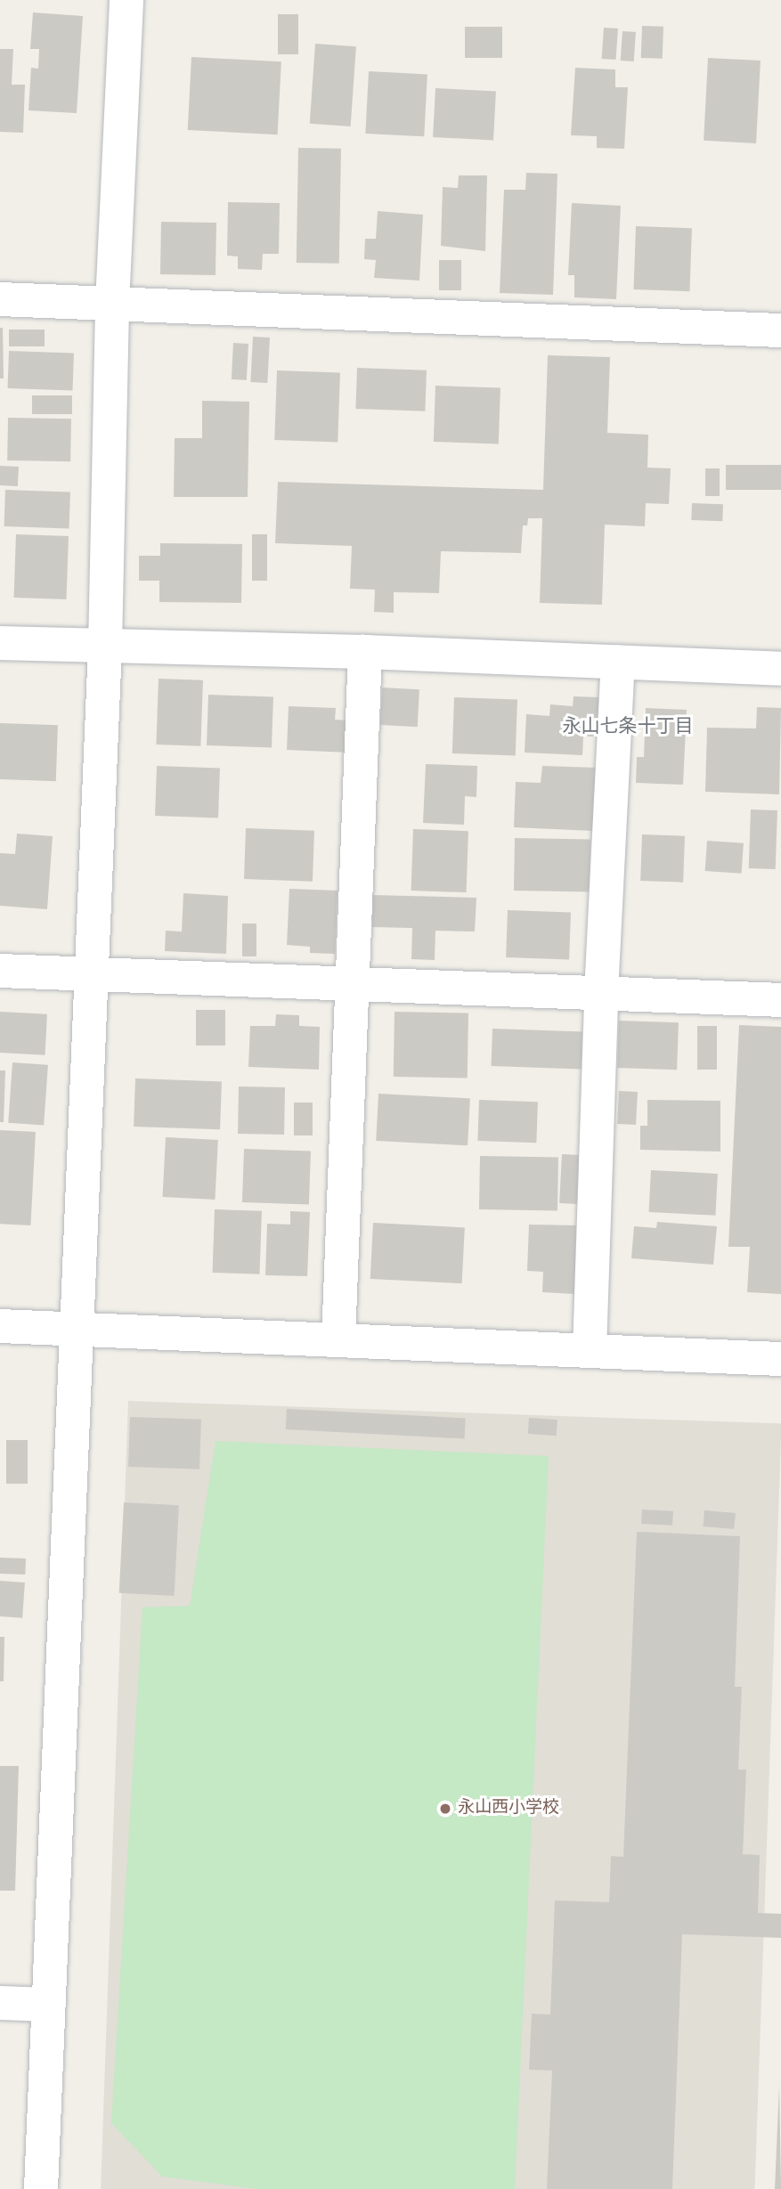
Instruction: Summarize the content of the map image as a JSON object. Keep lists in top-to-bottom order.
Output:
{
  "districts": ["永山七条十丁目"],
  "places": ["永山西小学校"]
}
